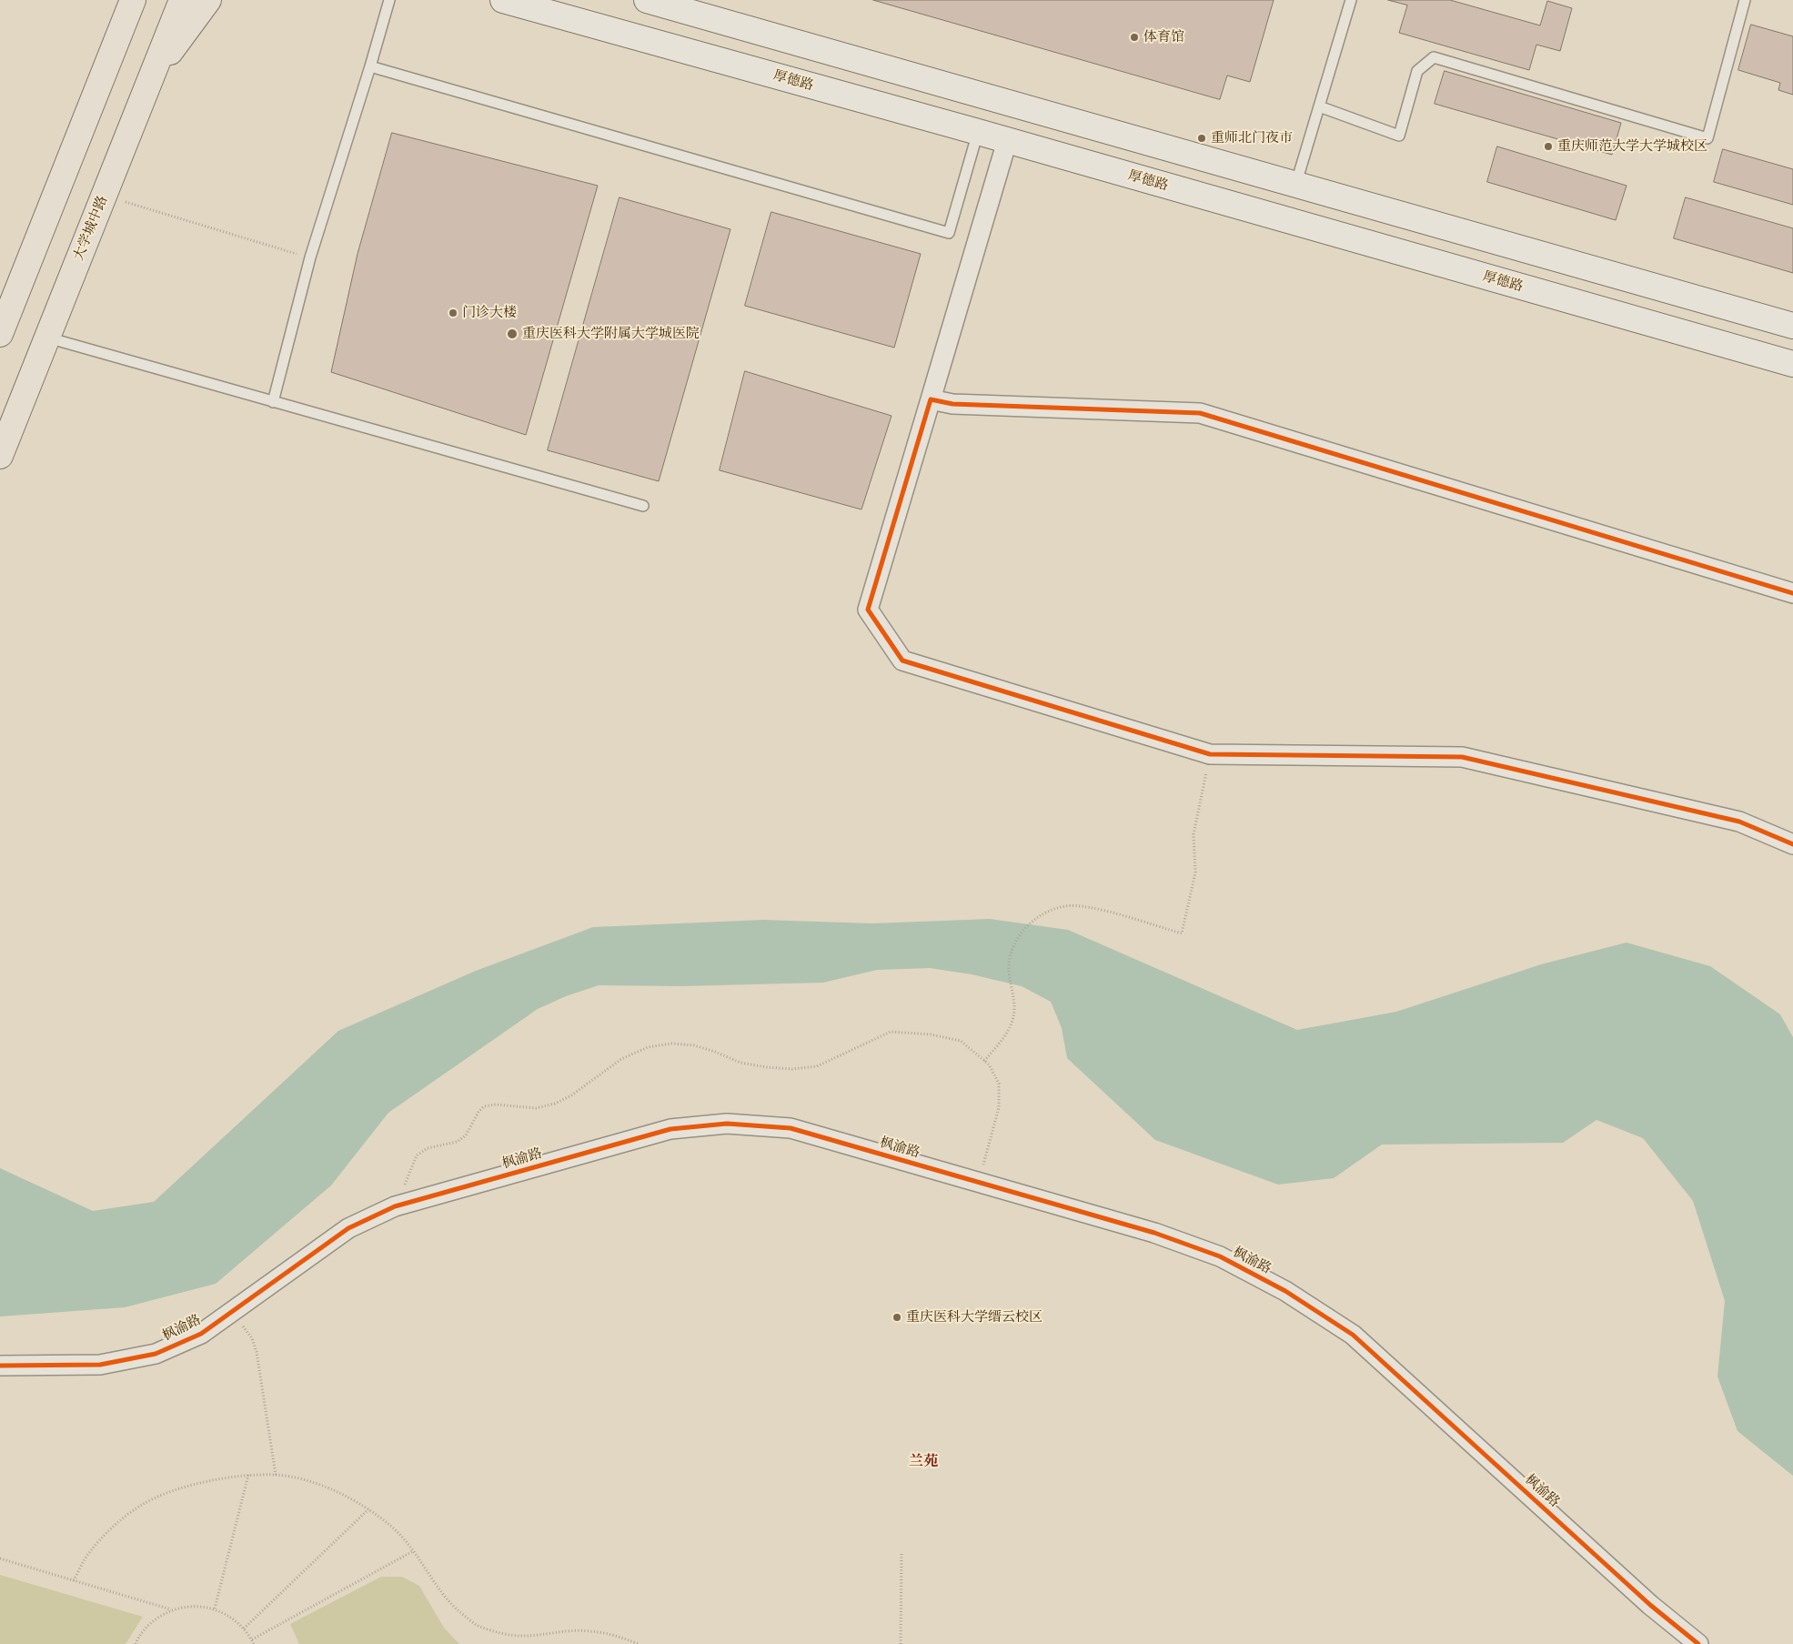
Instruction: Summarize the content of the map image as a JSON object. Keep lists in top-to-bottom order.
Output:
{
  "streets": {
    "highway": ["大学城中路"],
    "main road": ["厚德路"],
    "street": ["枫渝路"]
  },
  "districts": ["兰苑"],
  "places": [
    "体育馆",
    "重师北门夜市",
    "重庆师范大学大学城校区",
    "门诊大楼",
    "重庆医科大学附属大学城医院",
    "重庆医科大学缙云校区"
  ]
}
